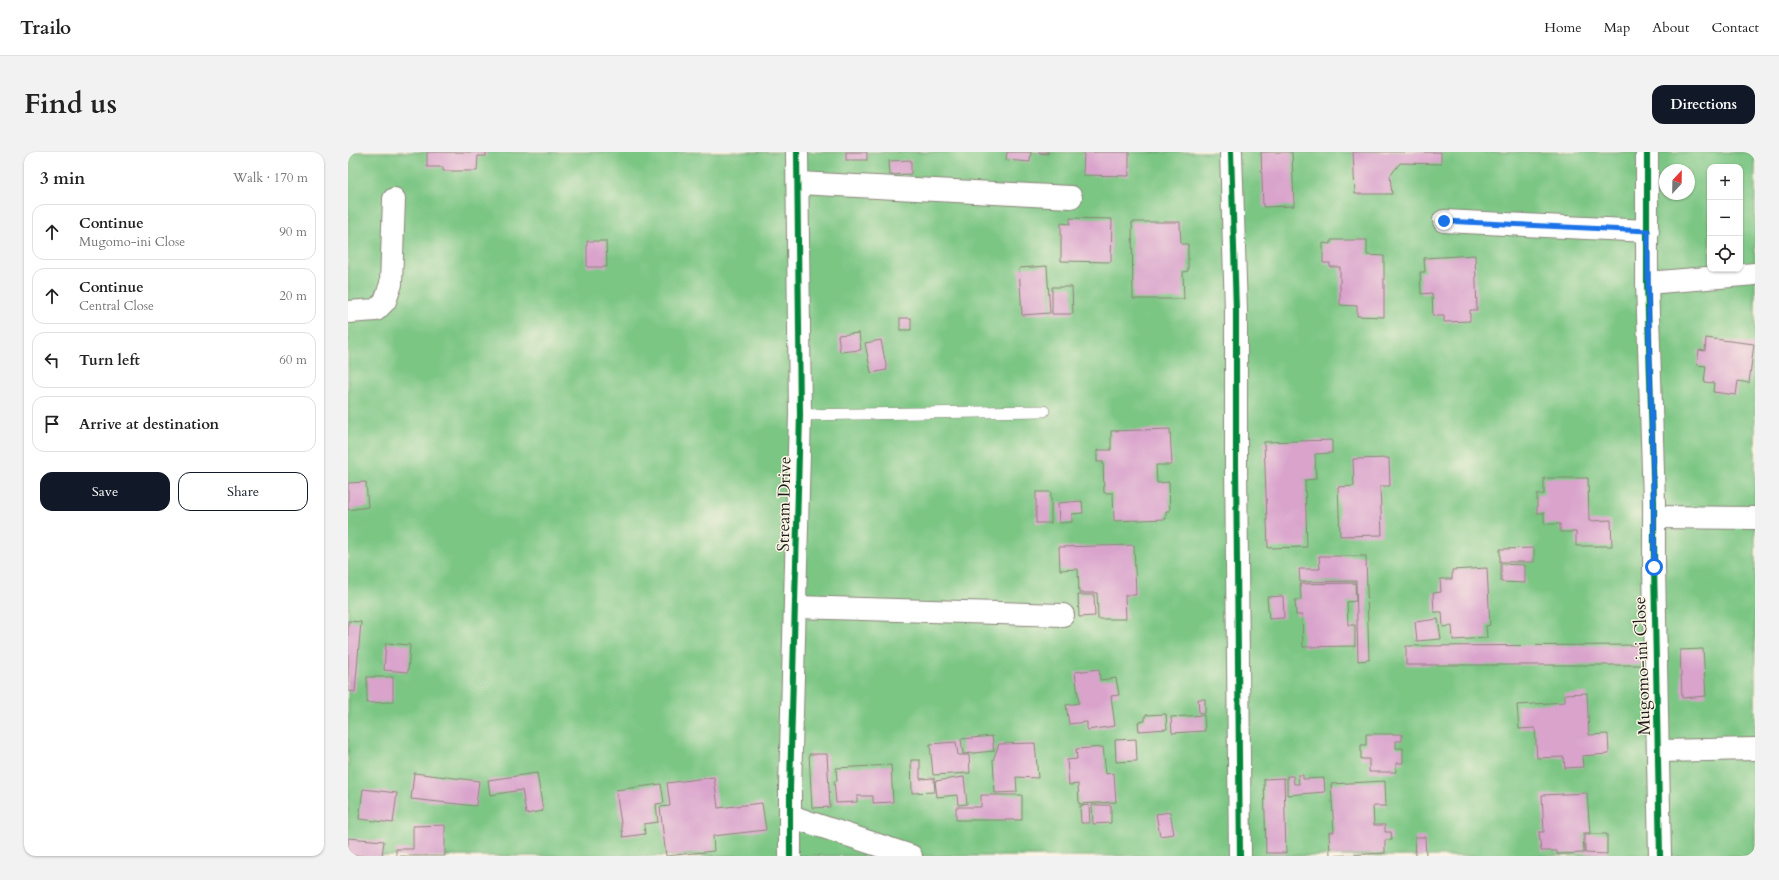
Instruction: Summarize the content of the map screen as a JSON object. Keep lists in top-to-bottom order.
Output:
{
  "streets": {
    "street": ["Stream Drive", "Mugomo-ini Close"]
  },
  "north": "top",
  "page": {
    "header": "Trailo",
    "nav": [
      "Home",
      "Map",
      "About",
      "Contact"
    ],
    "title": "Find us",
    "buttons": [
      "Directions",
      ["Save", "Share"]
    ],
    "heading": ["3 min", "Walk · 170 m"],
    "map_buttons": ["+", "−"],
    "list": [
      ["Continue", "Mugomo-ini Close", "90 m"],
      ["Continue", "Central Close", "20 m"],
      ["Turn left", "60 m"],
      "Arrive at destination"
    ]
  }
}
